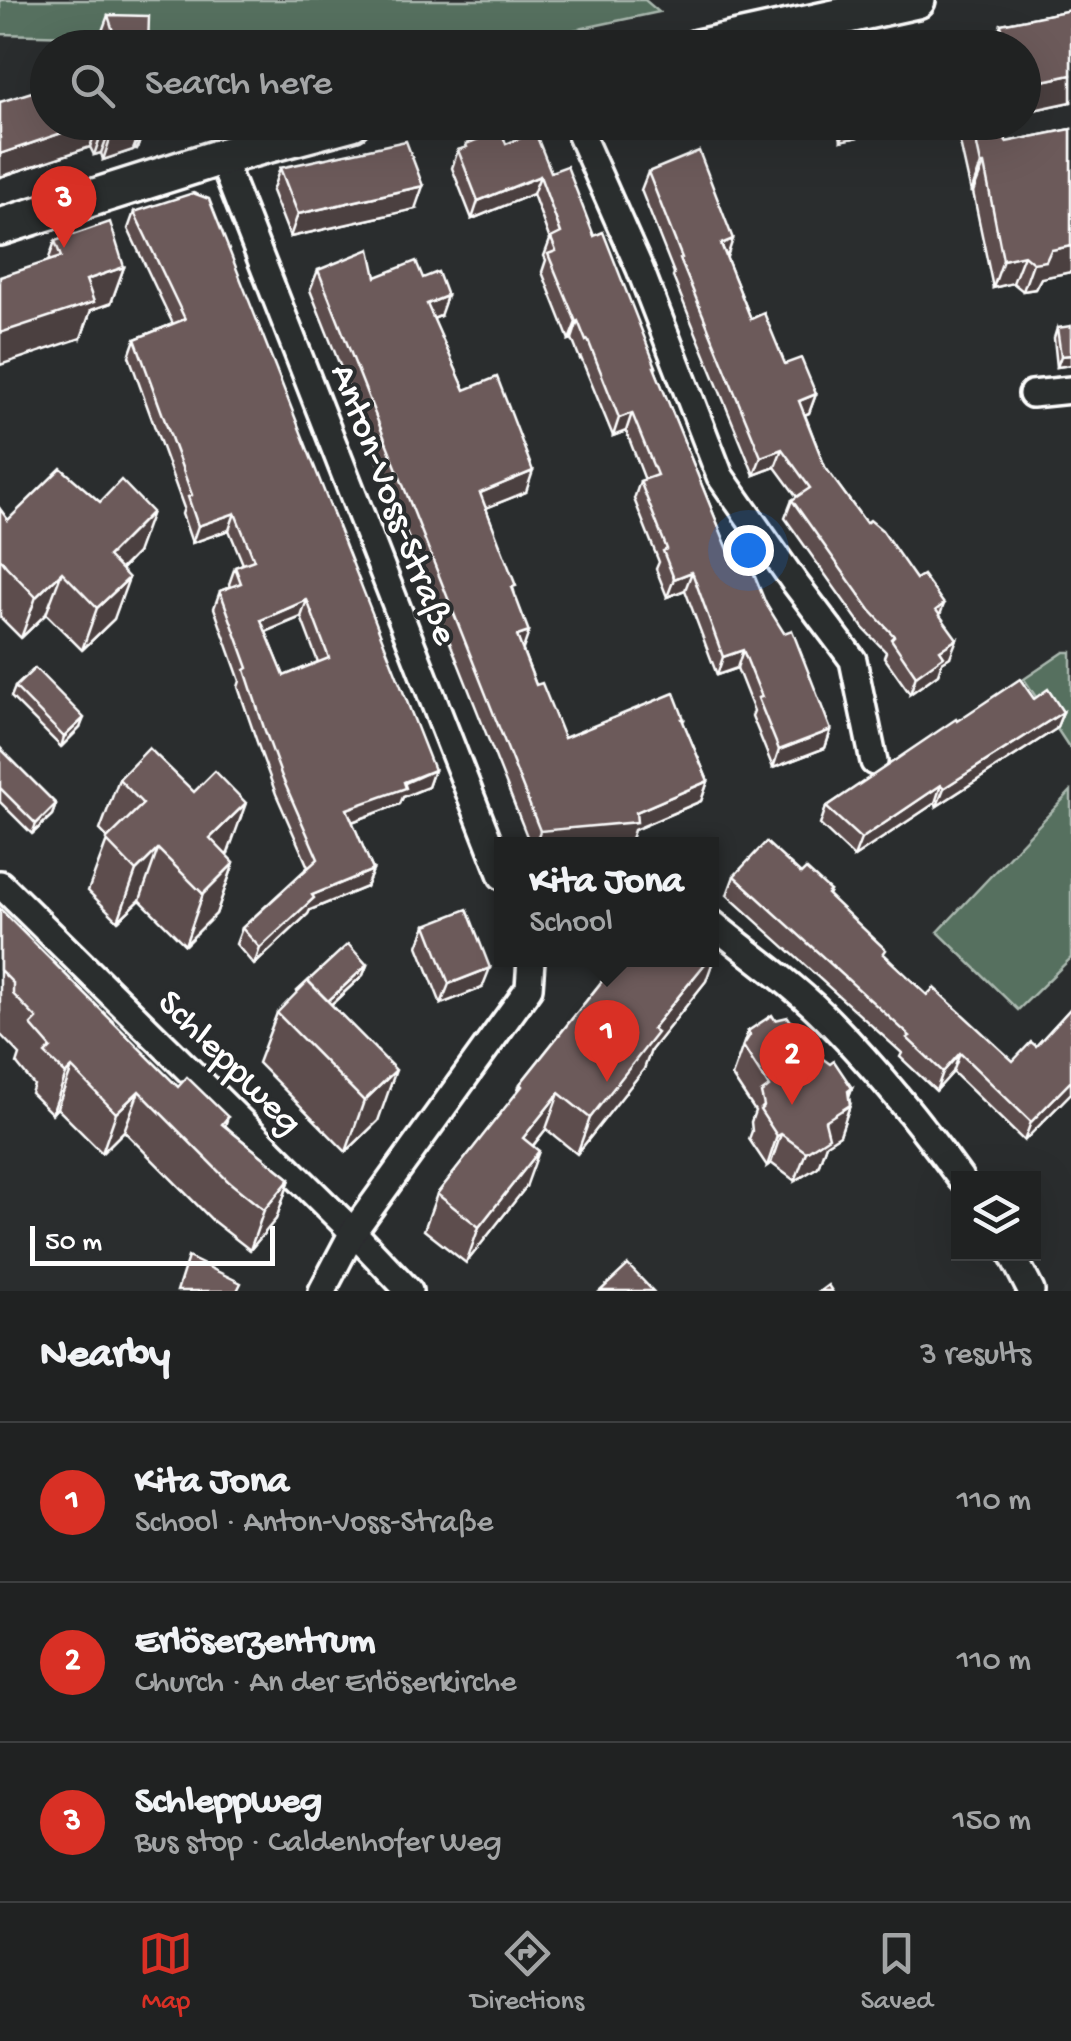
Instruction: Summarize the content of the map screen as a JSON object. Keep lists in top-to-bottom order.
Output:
{
  "streets": {
    "street": ["Anton-Voss-Straße", "Schleppweg"]
  },
  "scale_bar": "50 m",
  "page": {
    "search": "Search here",
    "pins": ["3", "1", "2"],
    "popup": ["Kita Jona", "School"],
    "scale": "50 m",
    "heading": ["Nearby", "3 results"],
    "list": [
      {
        "mark": "1",
        "name": "Kita Jona",
        "note": "School · Anton-Voss-Straße",
        "value": "110 m"
      },
      {
        "mark": "2",
        "name": "Erlöserzentrum",
        "note": "Church · An der Erlöserkirche",
        "value": "110 m"
      },
      {
        "mark": "3",
        "name": "Schleppweg",
        "note": "Bus stop · Caldenhofer Weg",
        "value": "150 m"
      }
    ],
    "nav": ["Map", "Directions", "Saved"]
  }
}
